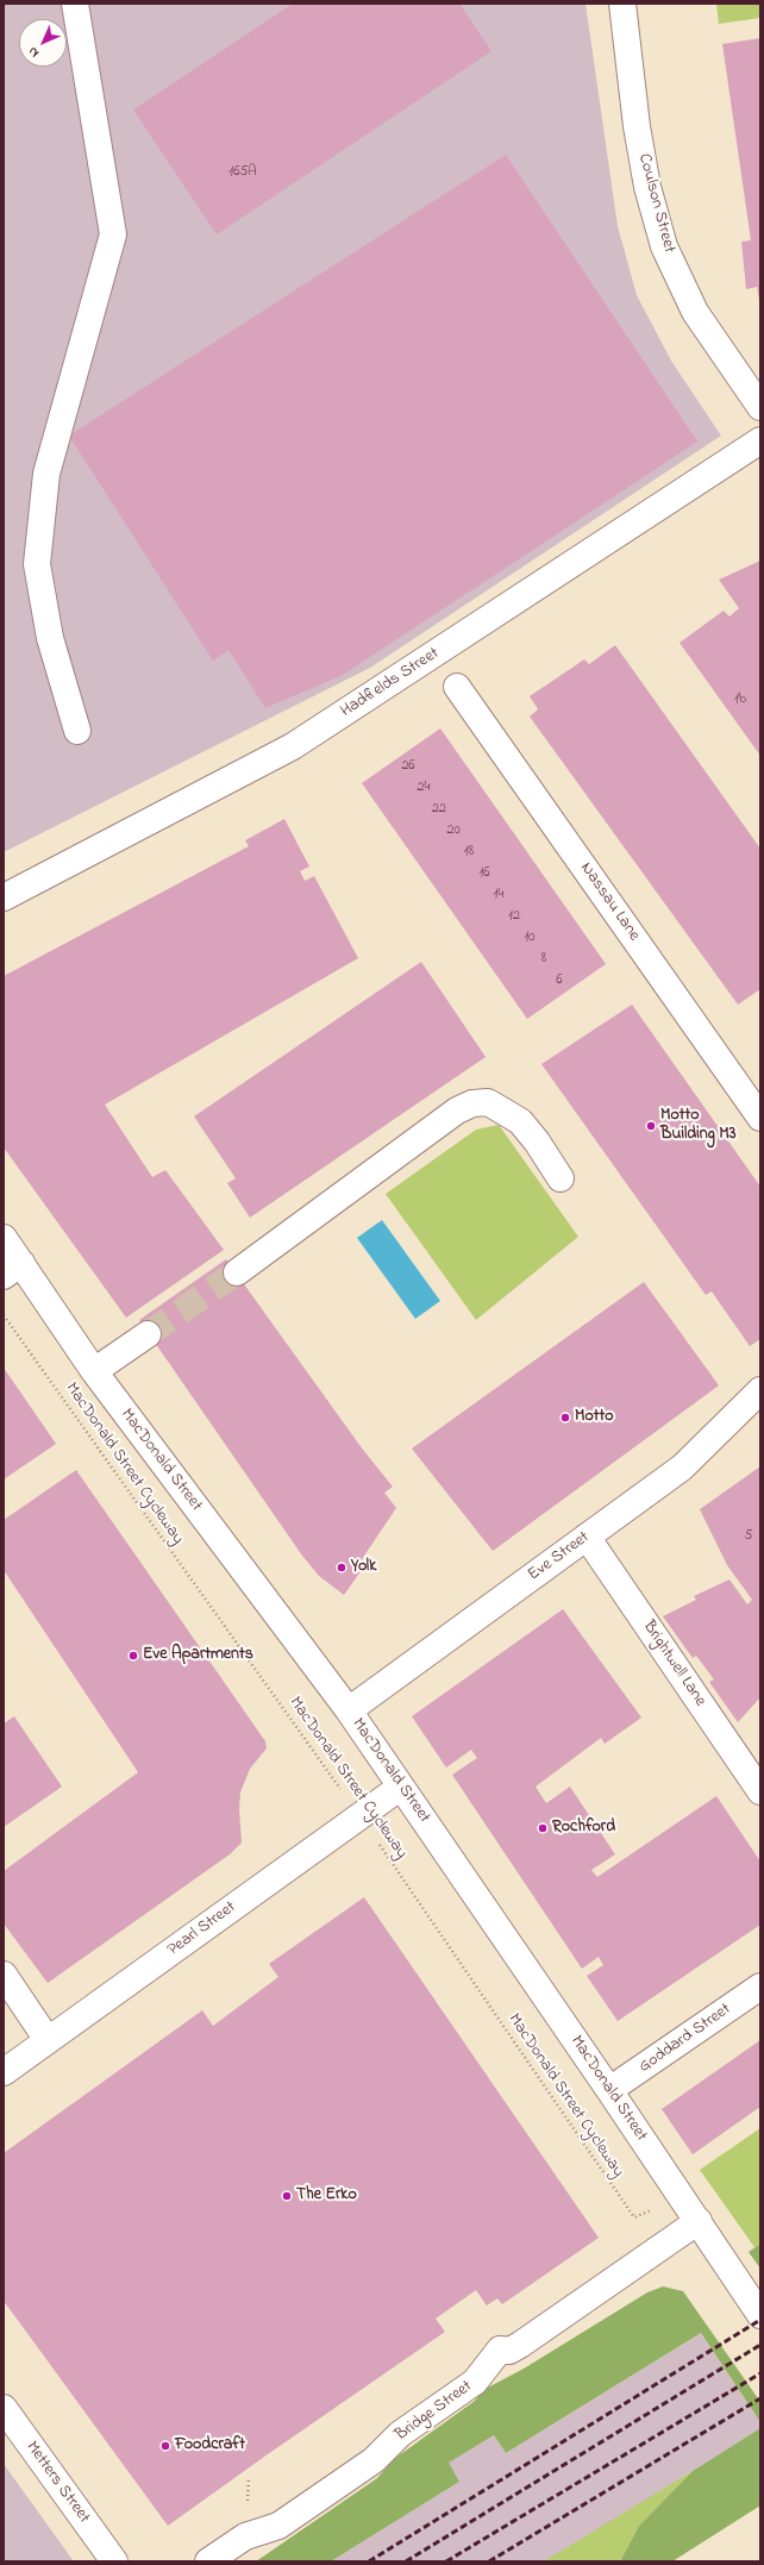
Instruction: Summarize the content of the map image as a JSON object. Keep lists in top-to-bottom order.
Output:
{
  "streets": {
    "street": [
      "Coulson Street",
      "Hadfields Street",
      "Nassau Lane",
      "MacDonald Street",
      "Eve Street",
      "Brightwell Lane",
      "Pearl Street",
      "Goddard Street",
      "Bridge Street",
      "Metters Street"
    ],
    "path": ["MacDonald Street Cycleway"]
  },
  "crossings": [
    ["MacDonald Street", "MacDonald Street Cycleway"],
    ["MacDonald Street", "Eve Street"],
    ["MacDonald Street", "Pearl Street"],
    ["MacDonald Street", "Goddard Street"],
    ["MacDonald Street", "Bridge Street"],
    ["MacDonald Street Cycleway", "Pearl Street"],
    ["Eve Street", "Brightwell Lane"]
  ],
  "places": [
    "Motto Building M3",
    "Motto",
    "Yolk",
    "Eve Apartments",
    "Rochford",
    "The Erko",
    "Foodcraft"
  ],
  "house_numbers": [
    "165A",
    "1b",
    "26",
    "24",
    "22",
    "20",
    "18",
    "16",
    "14",
    "12",
    "10",
    "8",
    "6",
    "5"
  ],
  "north": "bottom left"
}
